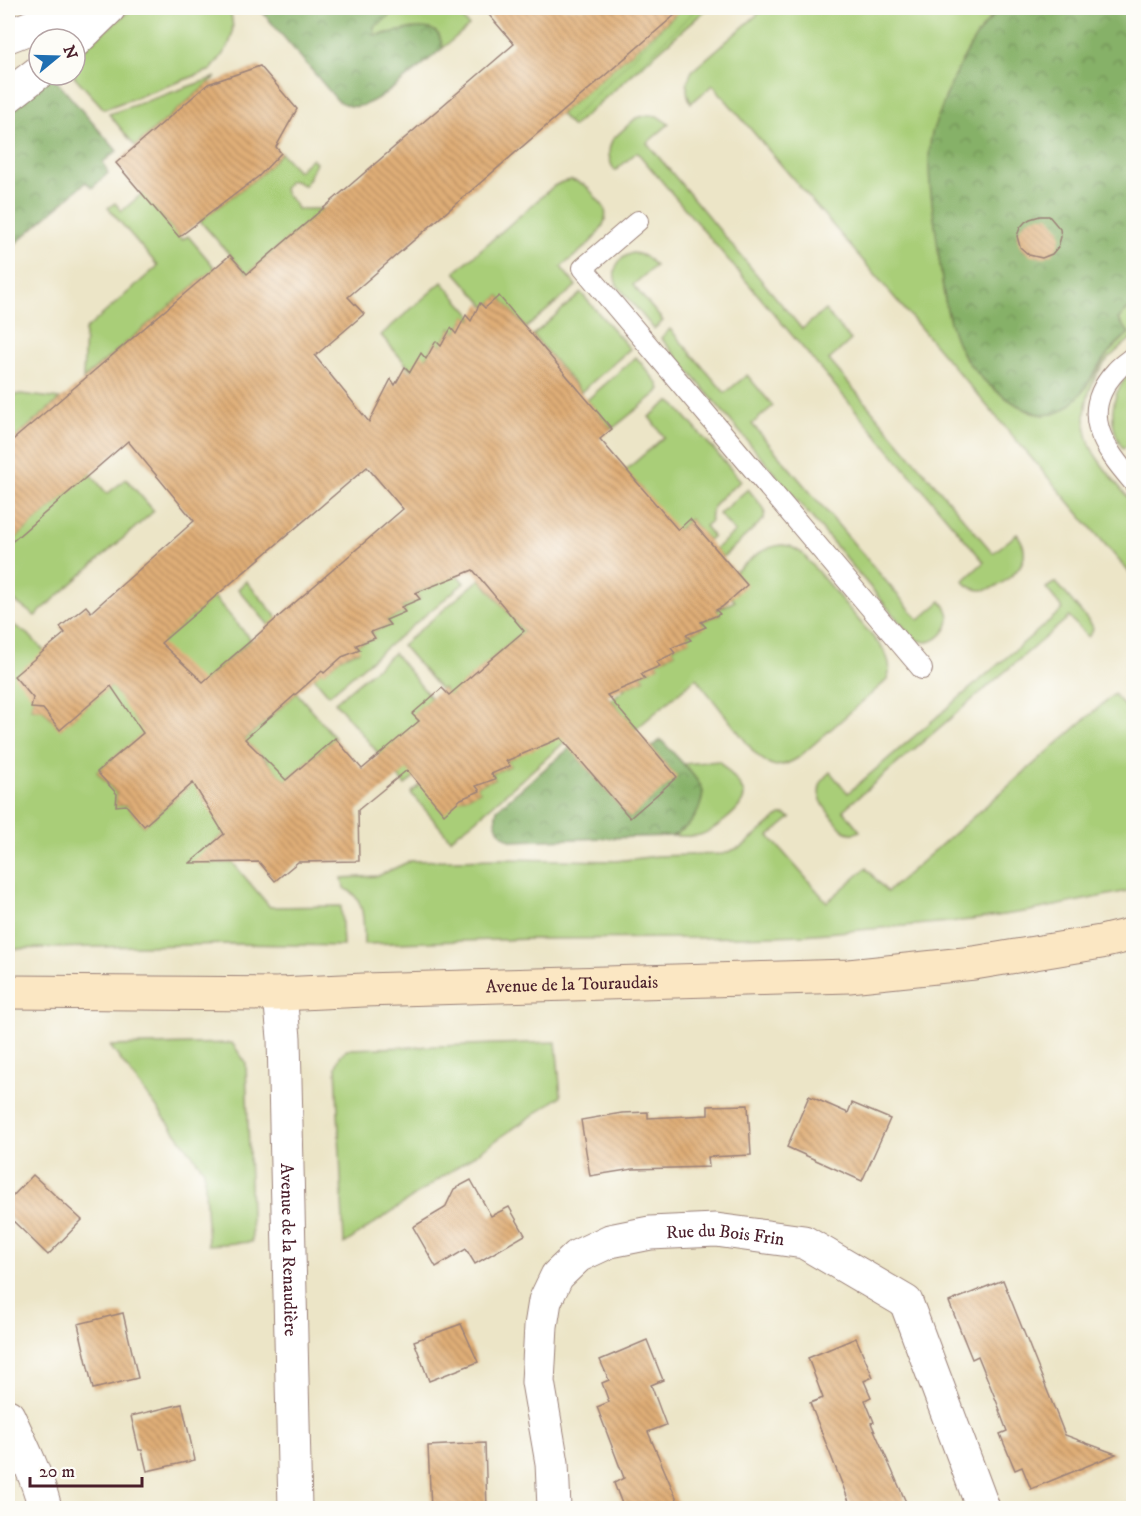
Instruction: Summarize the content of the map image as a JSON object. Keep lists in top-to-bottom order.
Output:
{
  "streets": {
    "main road": ["Avenue de la Touraudais"],
    "street": ["Rue du Bois Frin", "Avenue de la Renaudière"]
  },
  "crossings": [
    ["Avenue de la Touraudais", "Avenue de la Renaudière"]
  ],
  "scale_bar": "20 m",
  "north": "right"
}
